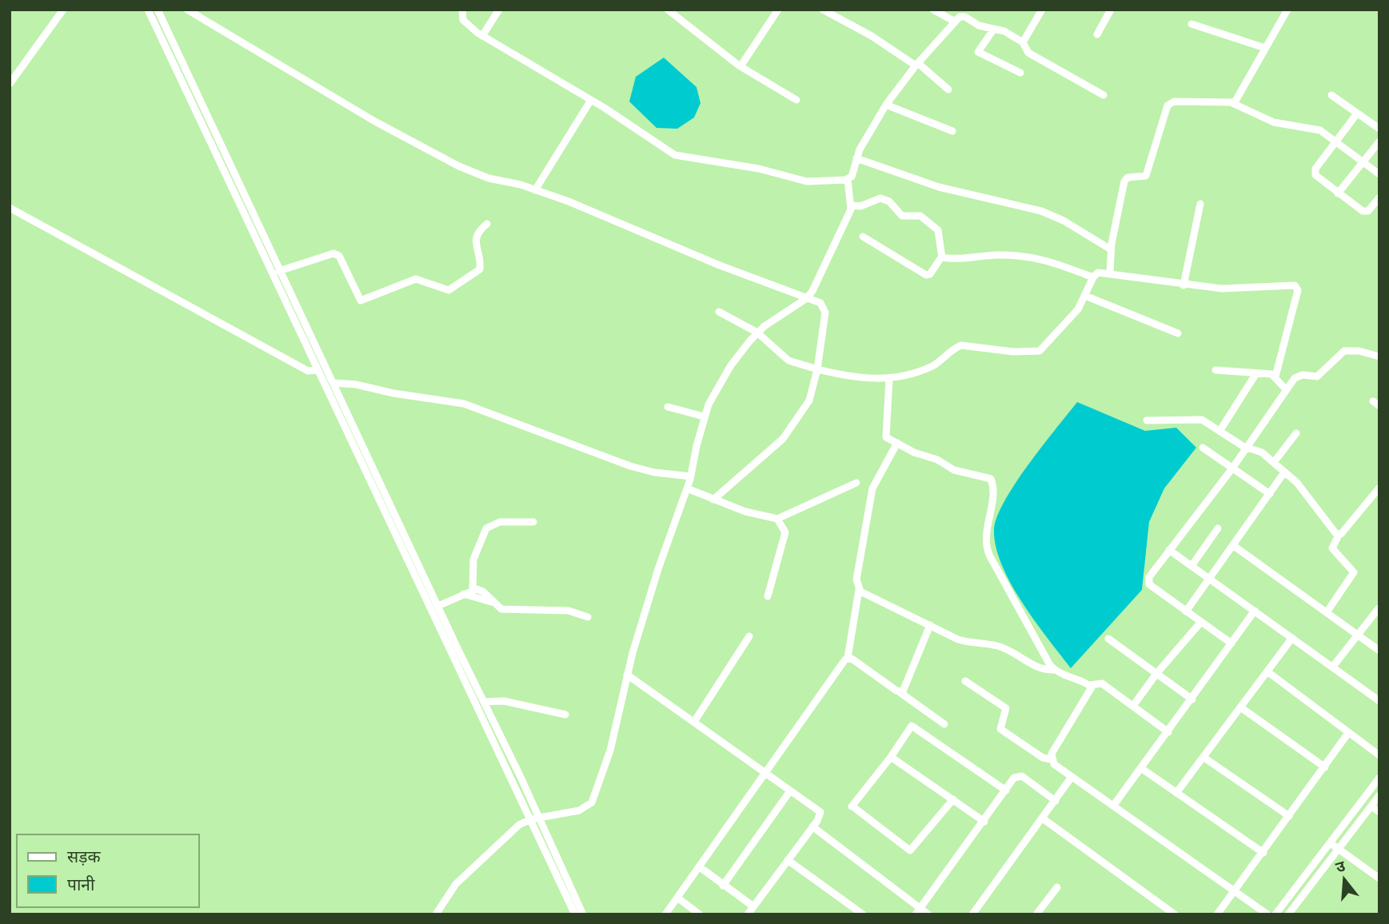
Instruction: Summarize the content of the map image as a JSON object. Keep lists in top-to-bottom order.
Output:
{
  "legend": ["सड़क", "पानी"],
  "north": "top"
}
